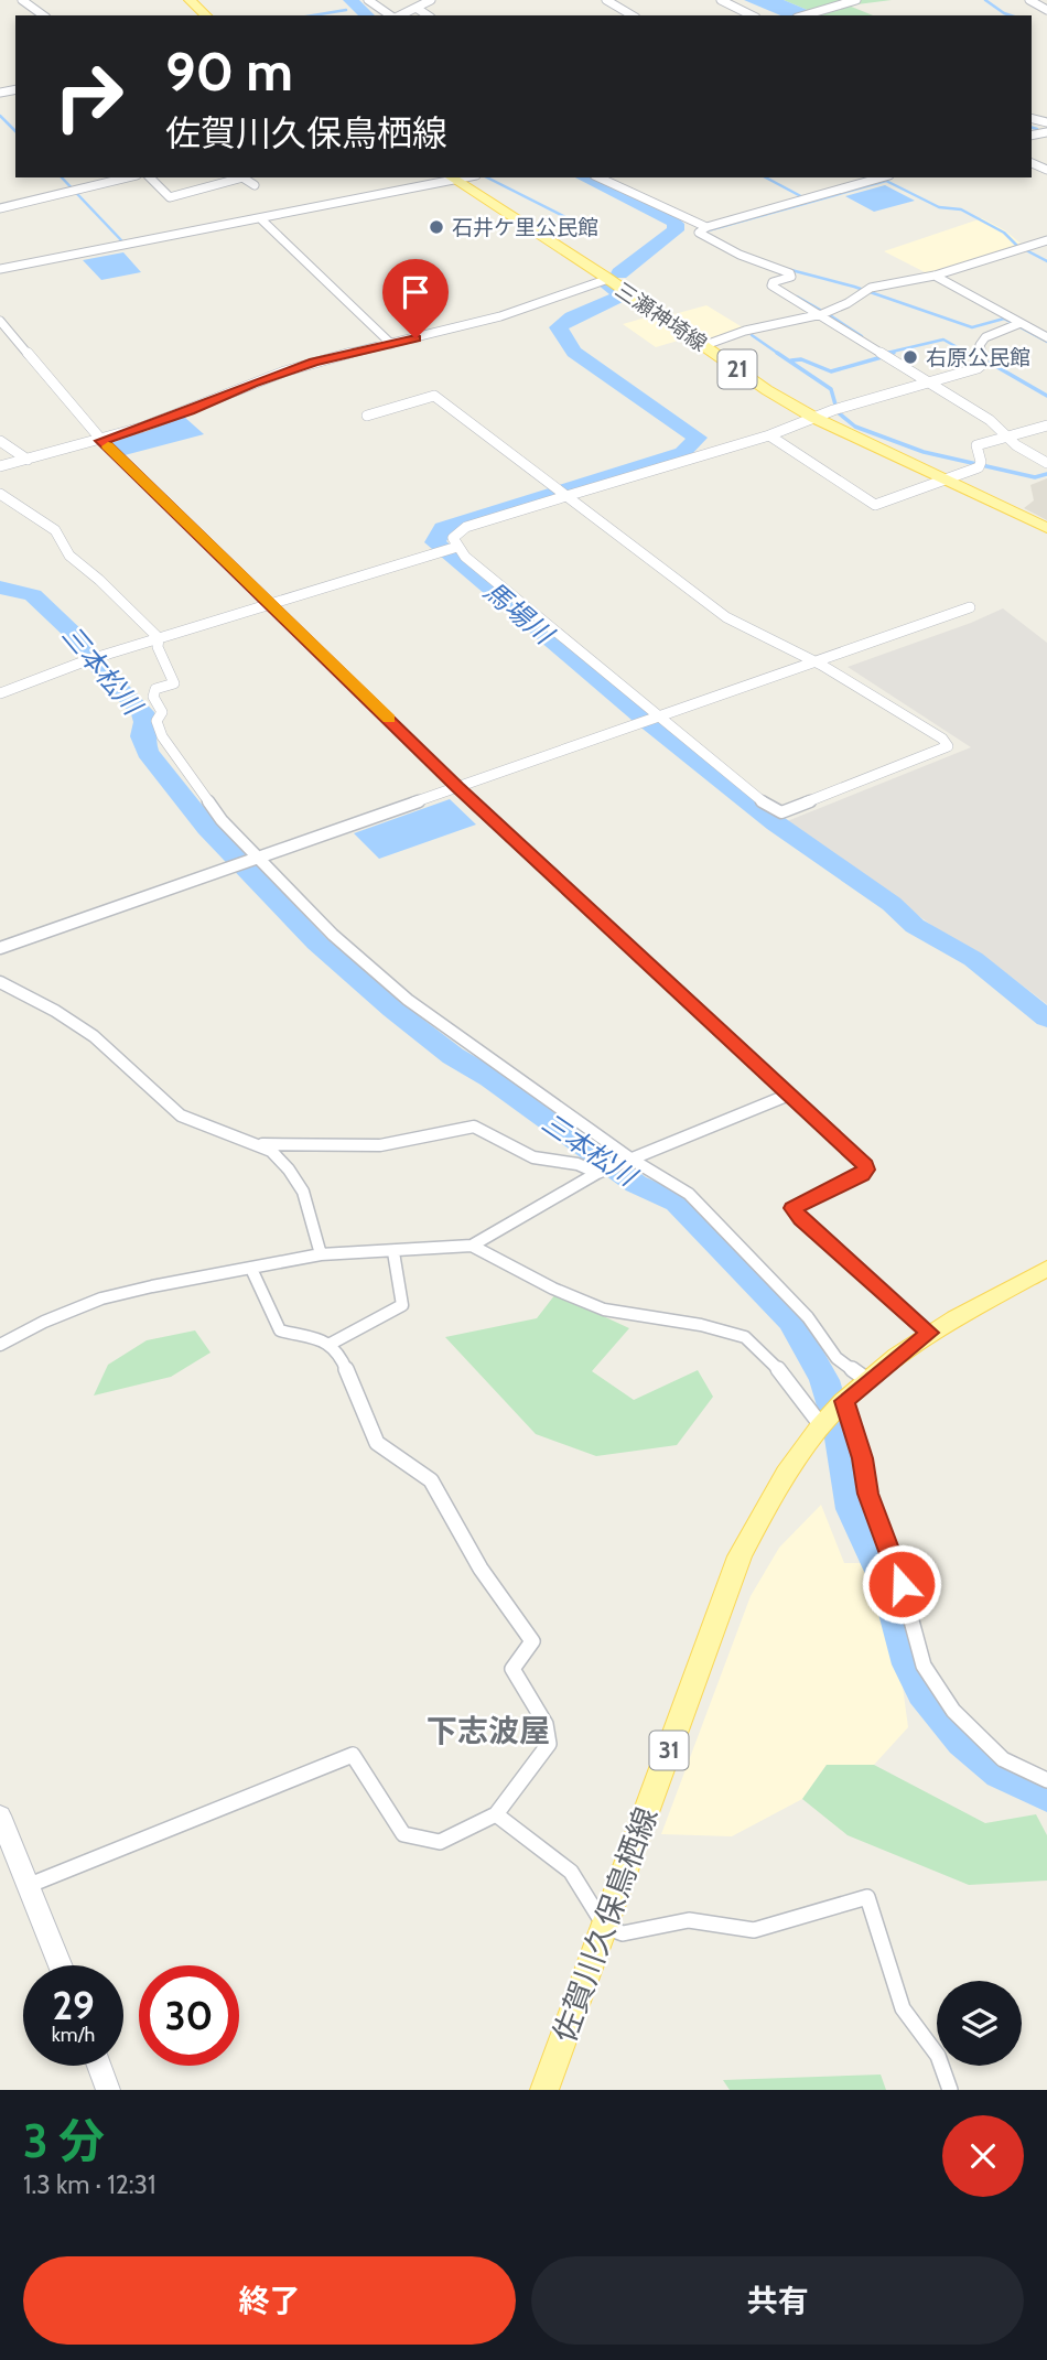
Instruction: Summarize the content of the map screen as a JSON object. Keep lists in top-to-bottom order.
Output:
{
  "streets": {
    "main road": [
      "三瀬神埼線",
      "21",
      "31",
      "佐賀川久保鳥栖線"
    ]
  },
  "districts": ["下志波屋"],
  "water": ["馬場川", "三本松川"],
  "places": ["石井ケ里公民館", "右原公民館"],
  "page": {
    "turn": ["90 m", "佐賀川久保鳥栖線"],
    "speed": "29 km/h",
    "limit": "30",
    "heading": ["3 分", "1.3 km · 12:31"],
    "buttons": ["終了", "共有"]
  }
}
